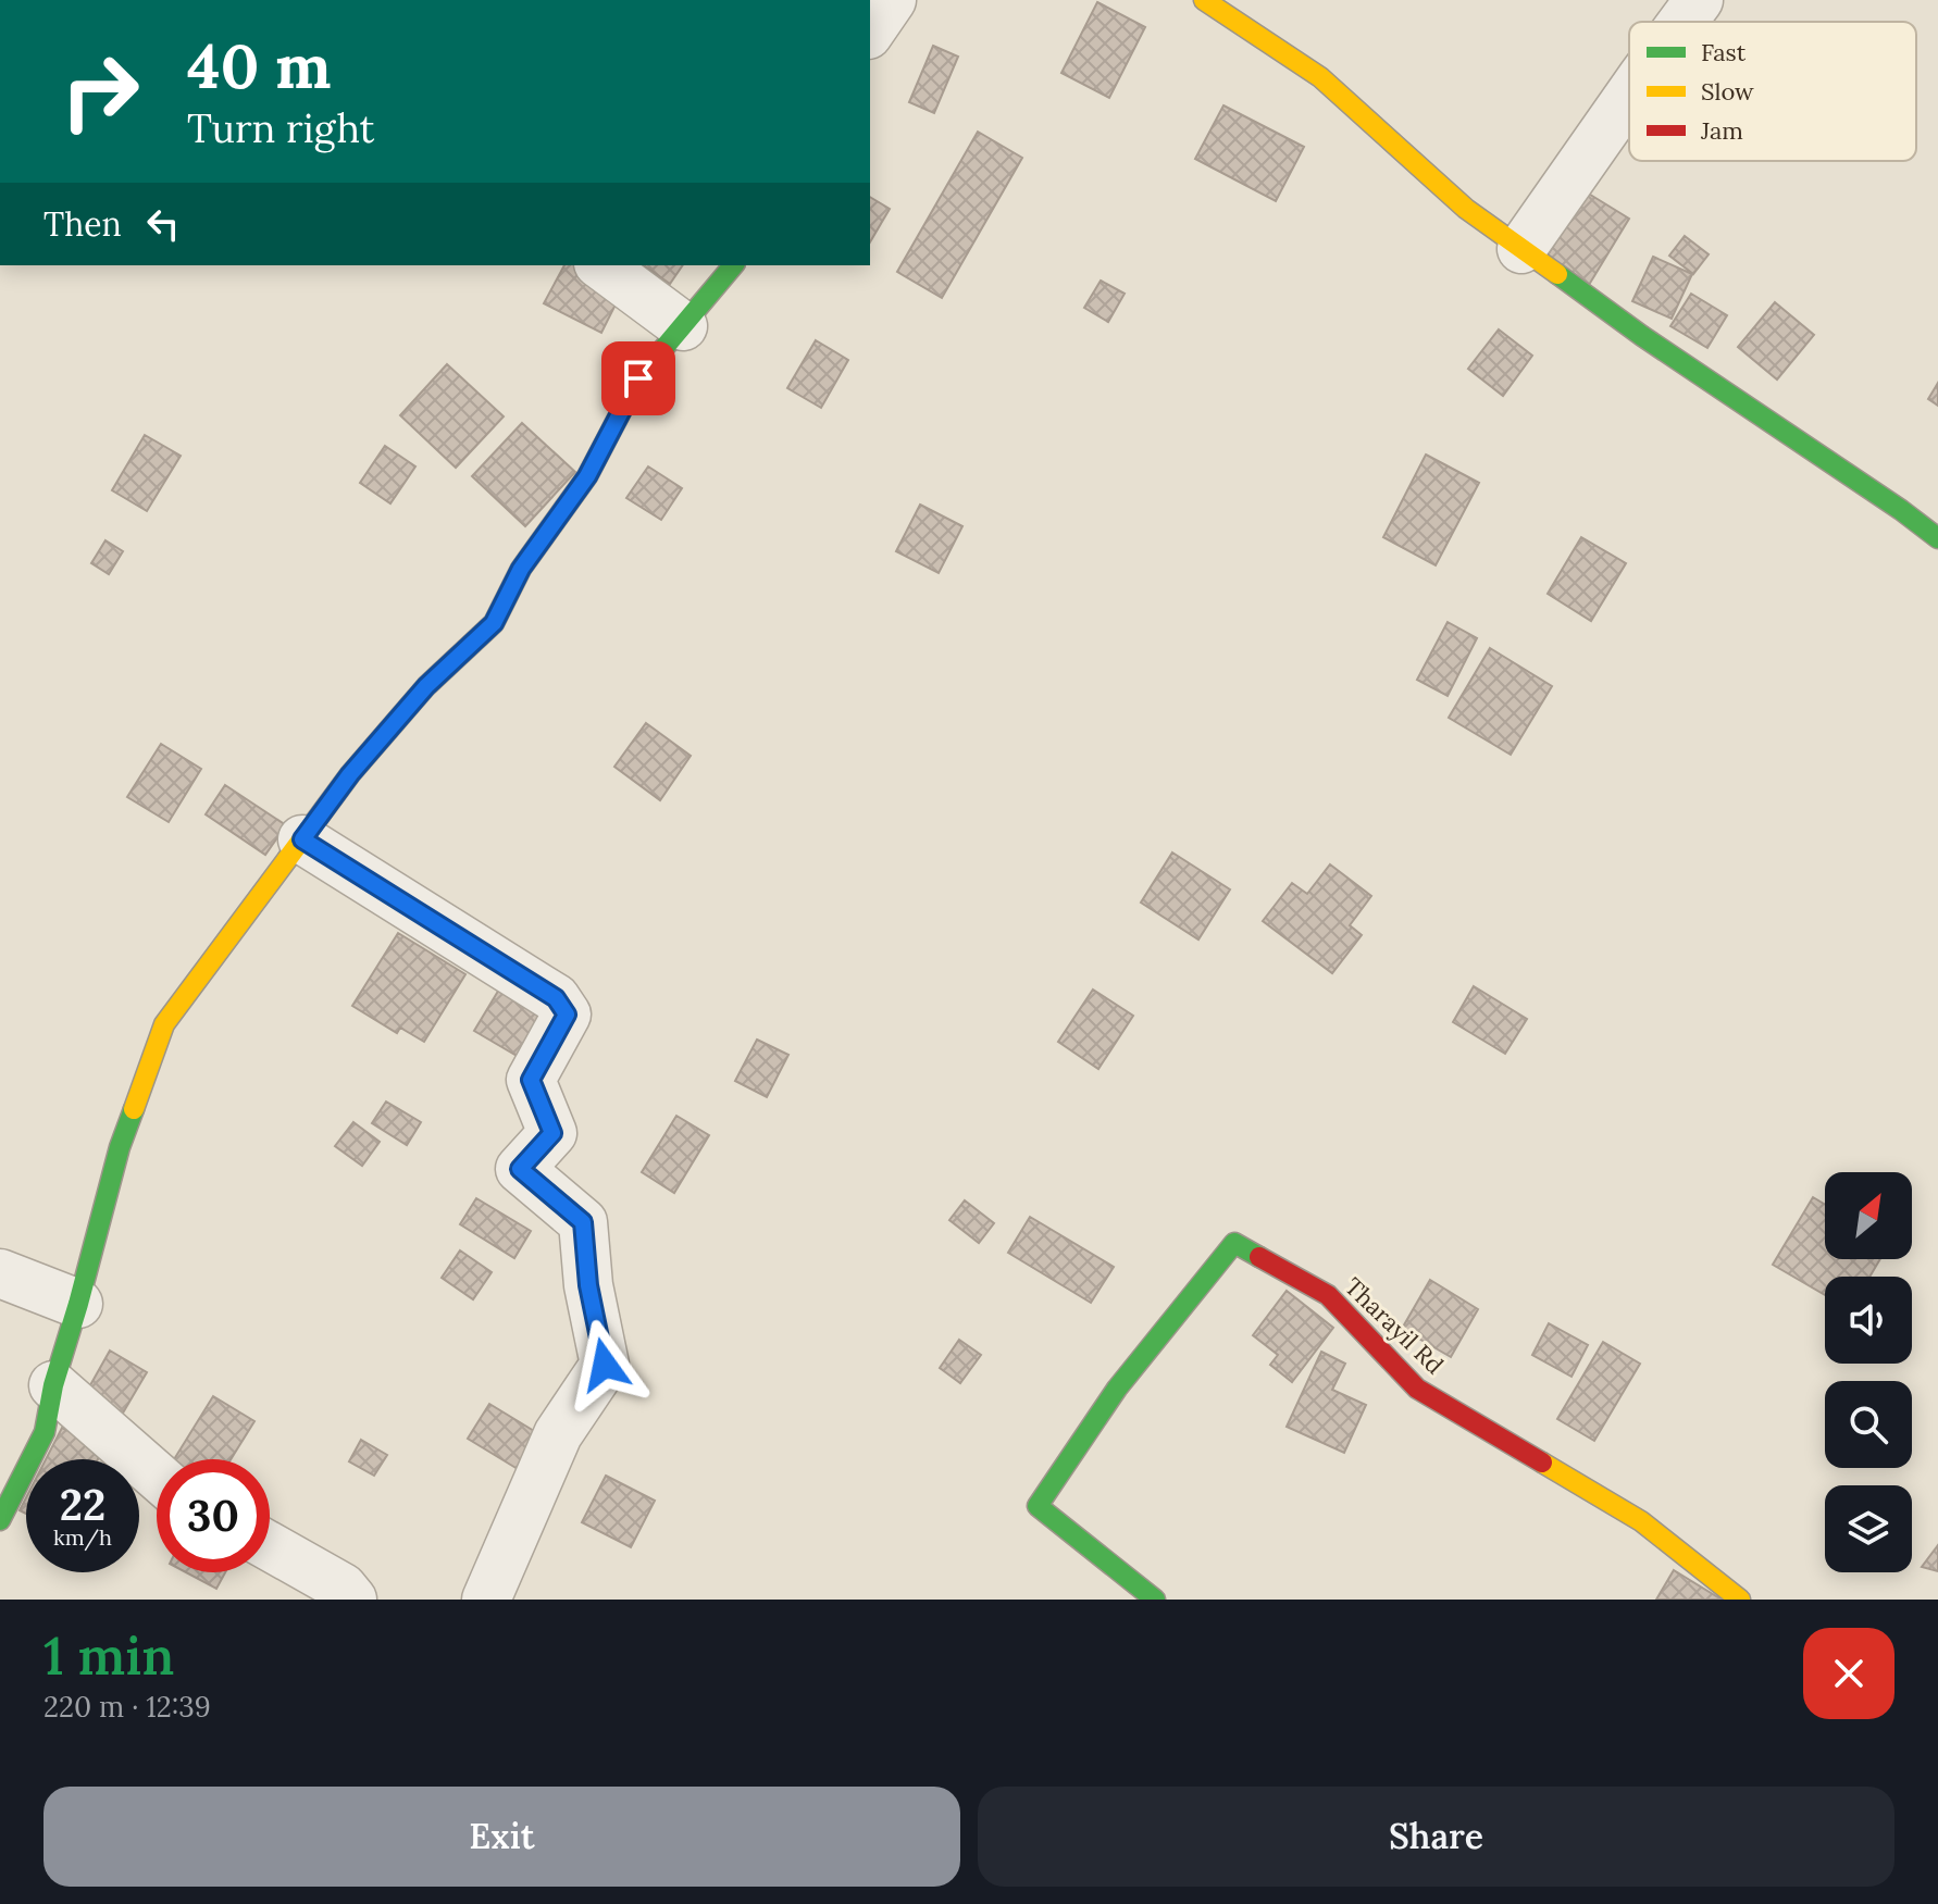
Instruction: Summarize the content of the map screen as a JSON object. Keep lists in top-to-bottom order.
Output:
{
  "streets": {
    "street": ["Tharayil Rd"]
  },
  "legend": ["Fast", "Slow", "Jam"],
  "north": "top right",
  "page": {
    "turn": ["40 m", "Turn right"],
    "then": "Then",
    "speed": "22 km/h",
    "limit": "30",
    "heading": ["1 min", "220 m · 12:39"],
    "buttons": ["Exit", "Share"]
  }
}
